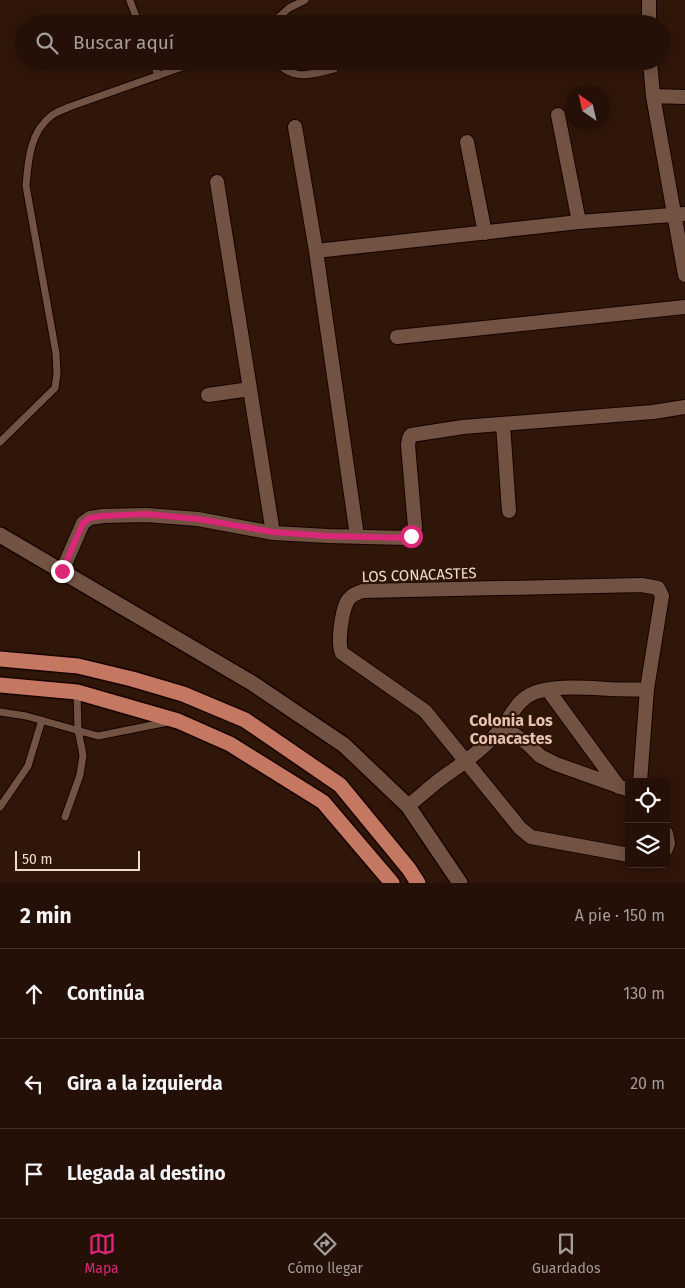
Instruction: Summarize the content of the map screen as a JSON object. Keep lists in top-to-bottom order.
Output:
{
  "streets": {
    "street": ["LOS CONACASTES"]
  },
  "districts": ["Colonia Los Conacastes"],
  "scale_bar": "50 m",
  "north": "top left",
  "page": {
    "search": "Buscar aquí",
    "scale": "50 m",
    "heading": ["2 min", "A pie · 150 m"],
    "list": [
      ["Continúa", "130 m"],
      ["Gira a la izquierda", "20 m"],
      "Llegada al destino"
    ],
    "nav": ["Mapa", "Cómo llegar", "Guardados"]
  }
}
